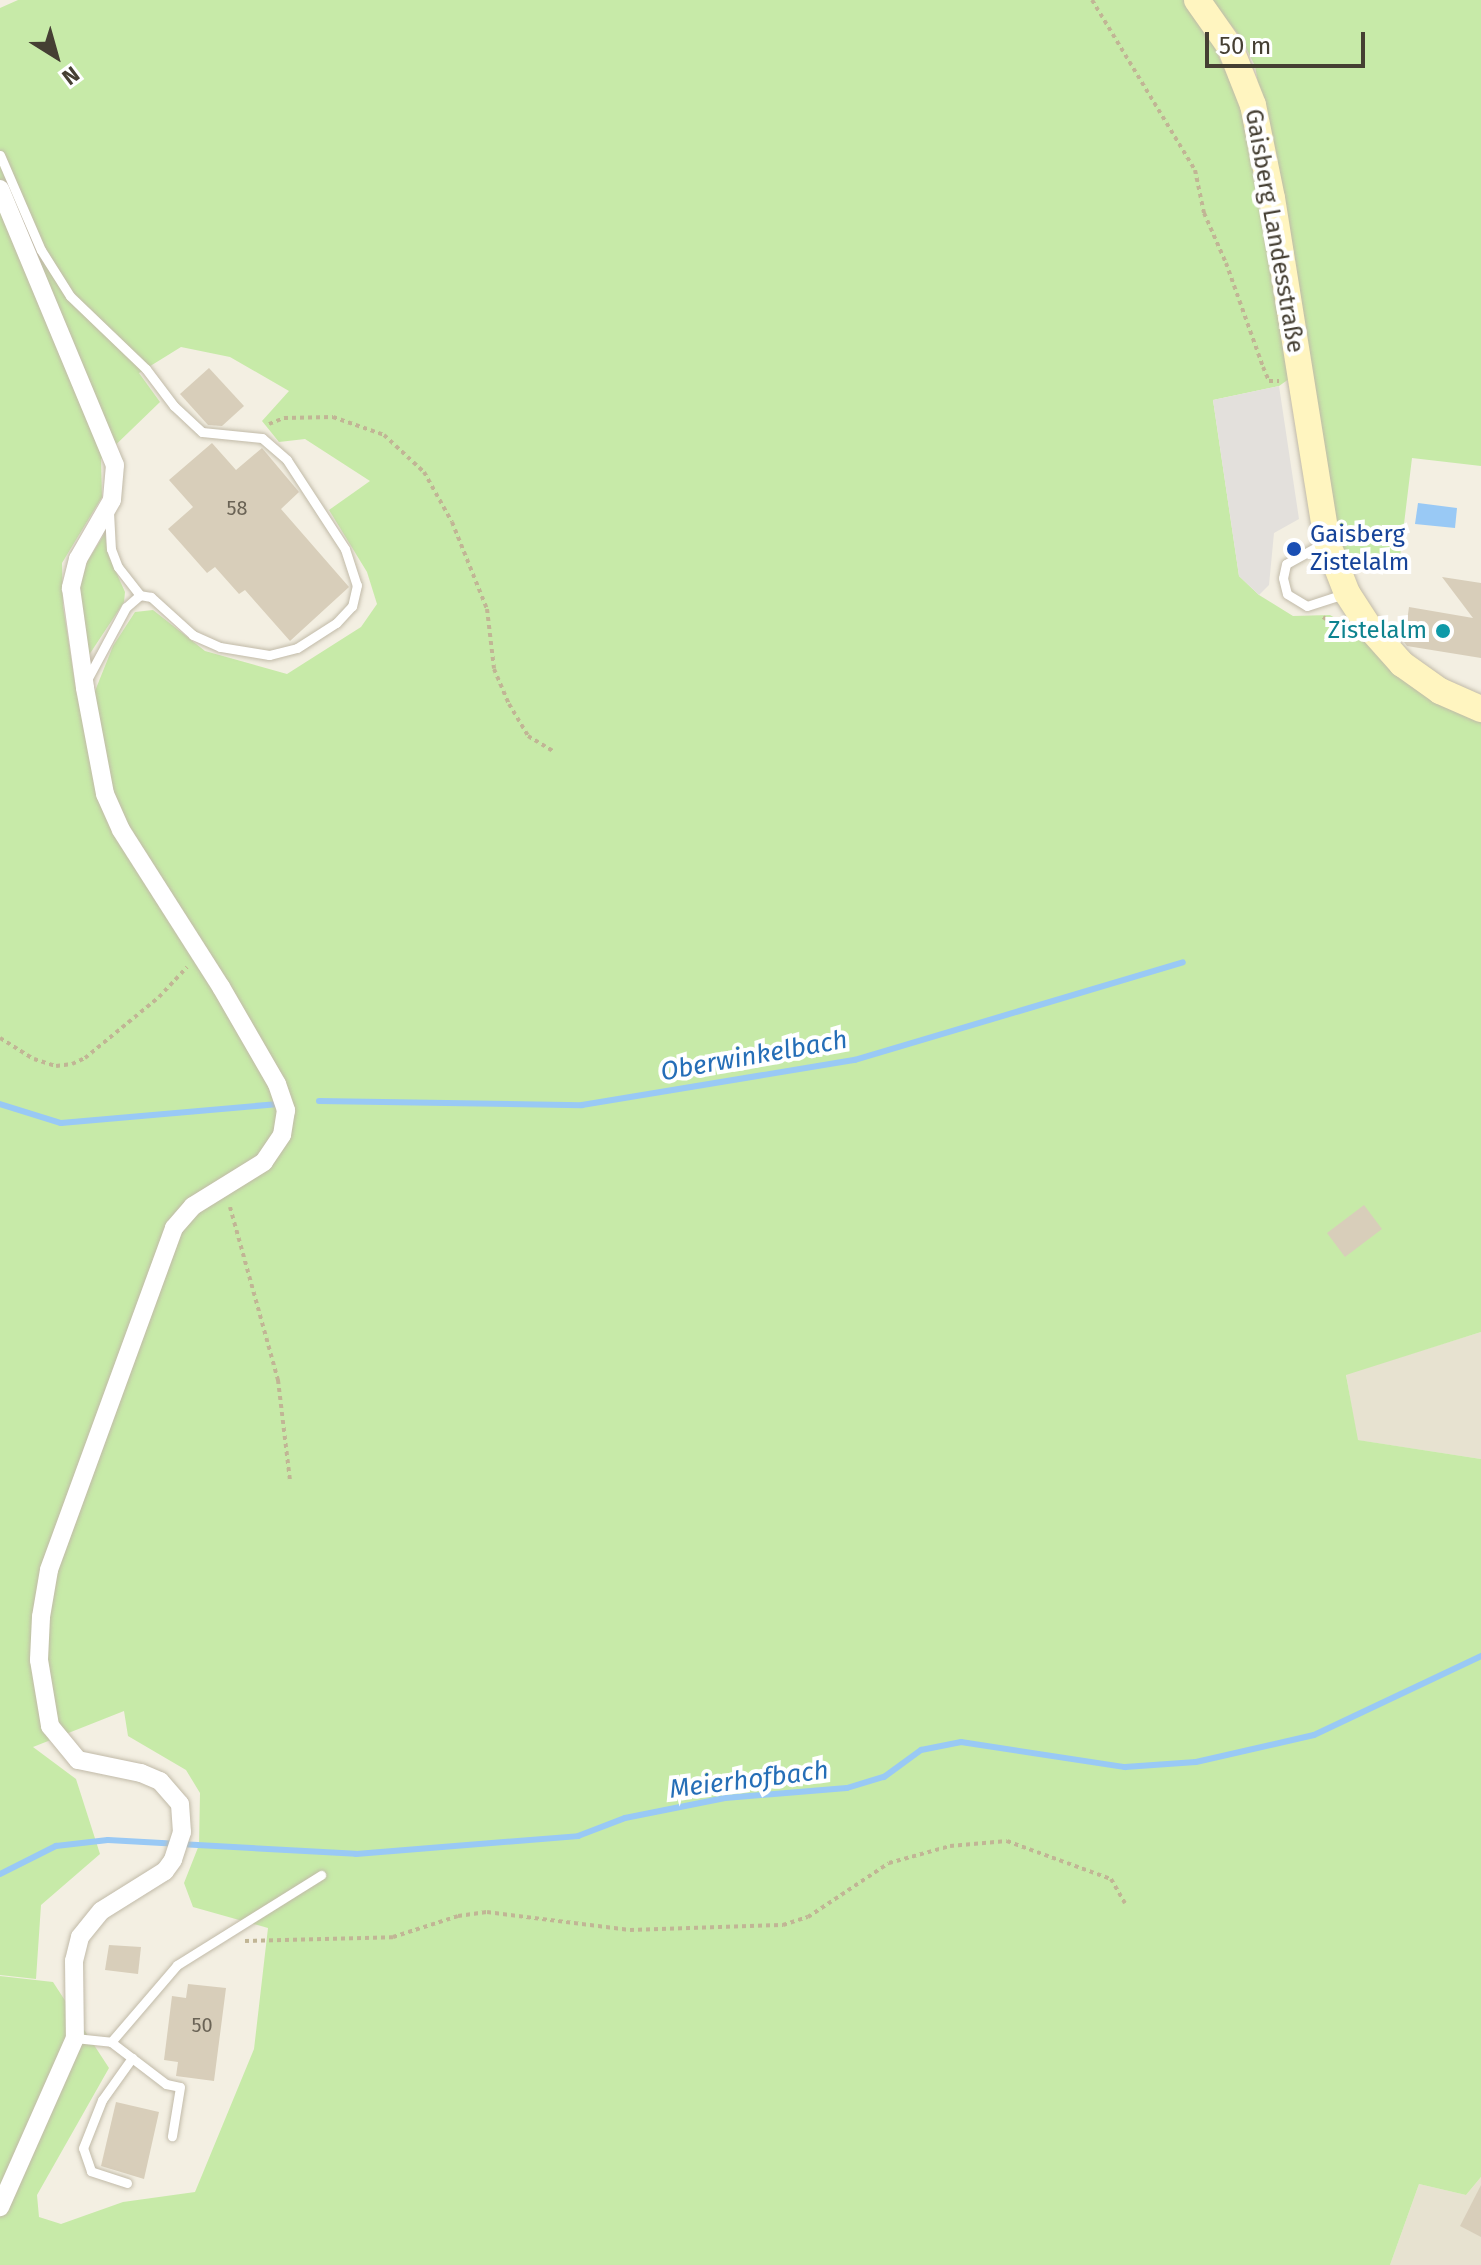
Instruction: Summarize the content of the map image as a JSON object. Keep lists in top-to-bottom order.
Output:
{
  "streets": {
    "main road": ["Gaisberg Landesstraße"]
  },
  "water": ["Oberwinkelbach", "Meierhofbach"],
  "places": ["Gaisberg Zistelalm", "Zistelalm"],
  "house_numbers": ["58", "50"],
  "scale_bar": "50 m",
  "north": "bottom right"
}
